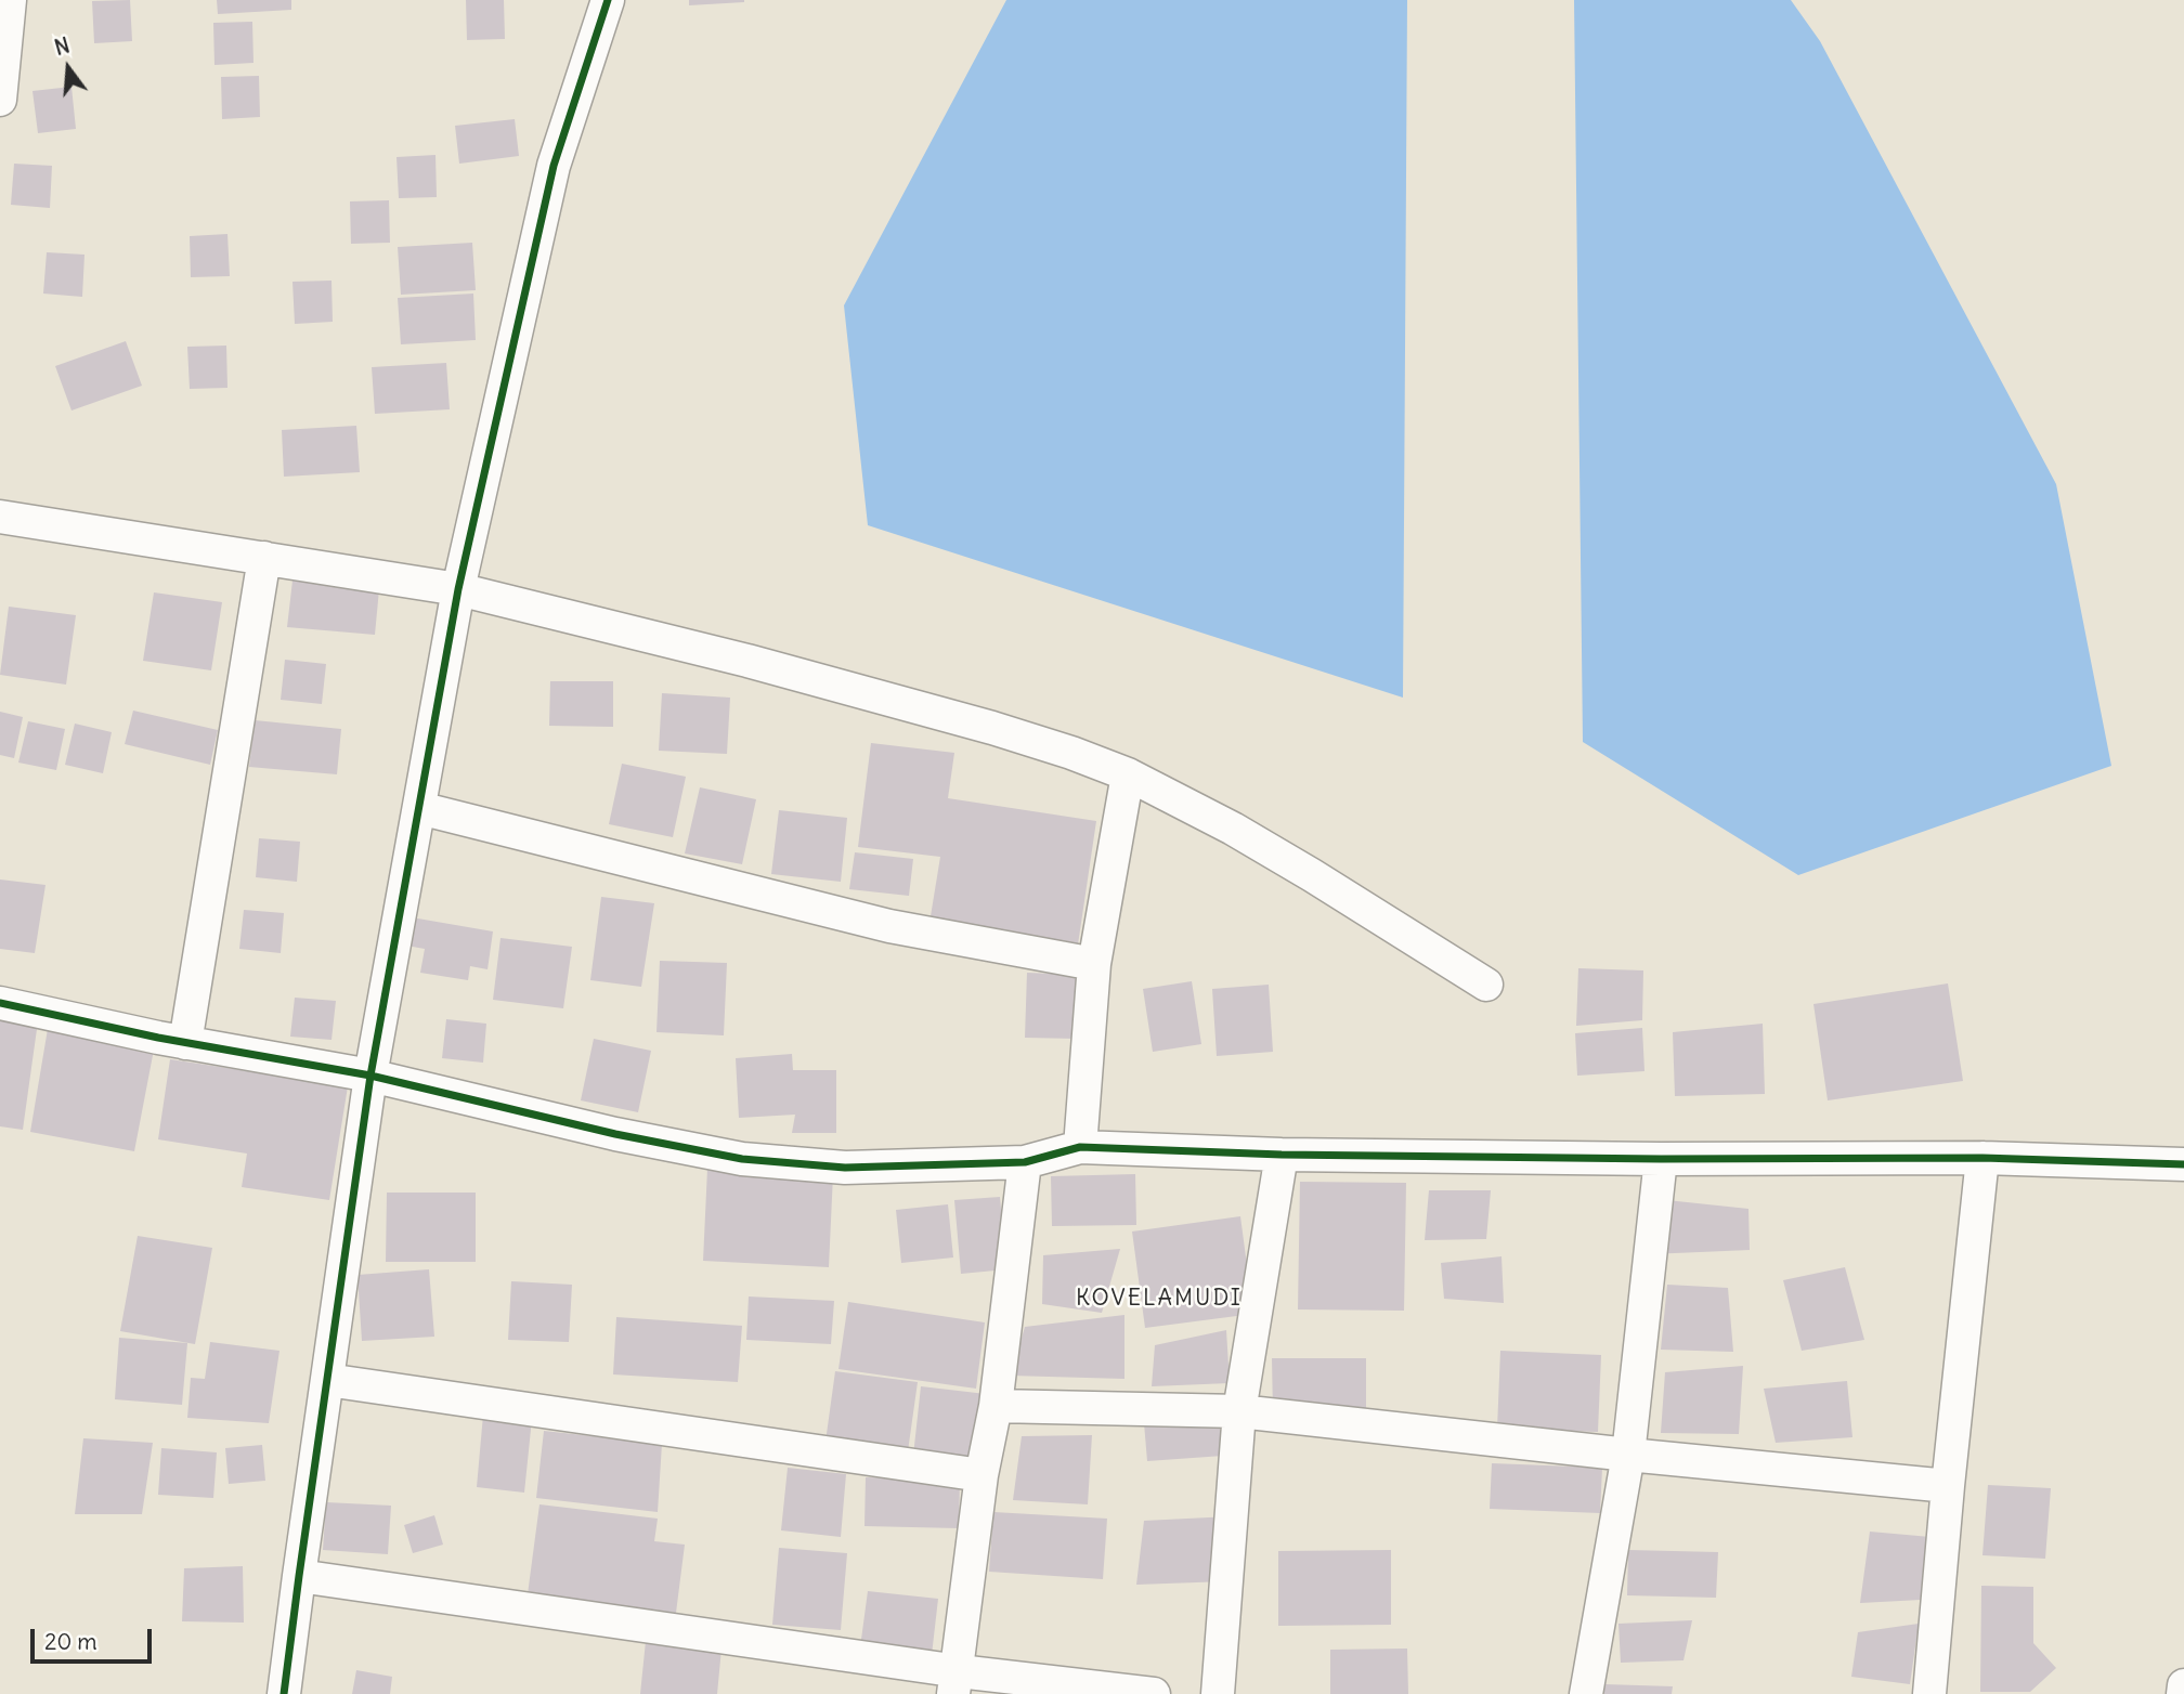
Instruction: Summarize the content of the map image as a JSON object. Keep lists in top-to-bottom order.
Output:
{
  "districts": ["KOVELAMUDI"],
  "scale_bar": "20 m",
  "north": "top"
}
